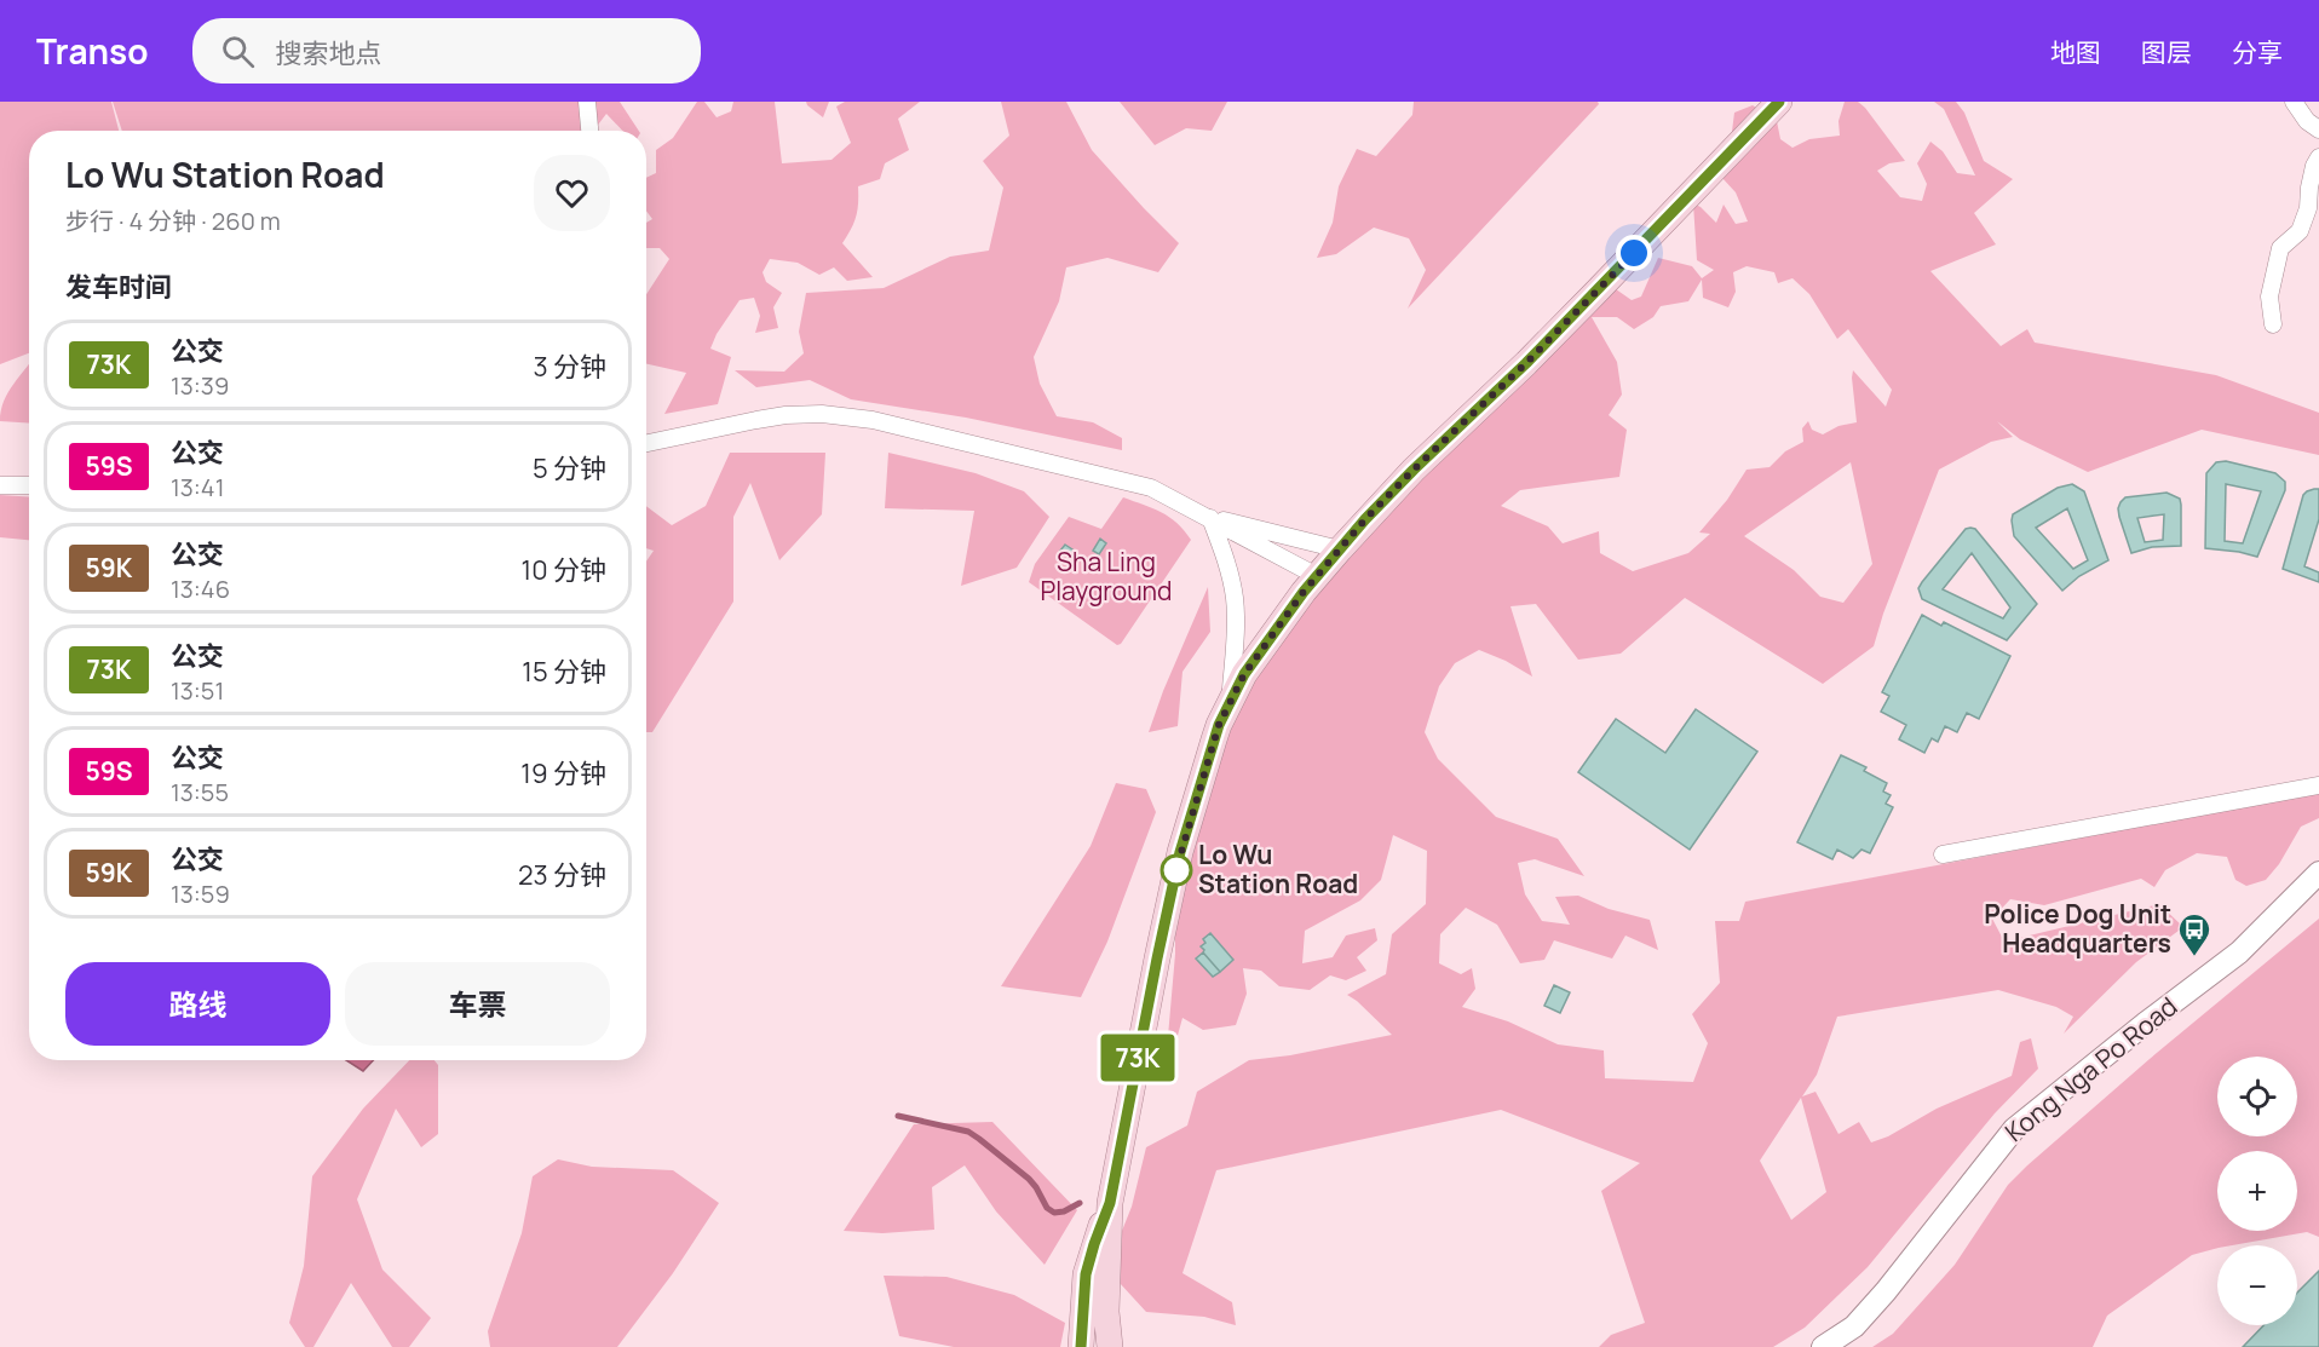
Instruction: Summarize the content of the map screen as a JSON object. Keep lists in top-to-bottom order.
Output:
{
  "streets": {
    "street": ["Kong Nga Po Road"]
  },
  "parks": ["Sha Ling Playground"],
  "places": {
    "other": ["Lo Wu Station Road"],
    "bus stop": ["Police Dog Unit Headquarters"]
  },
  "lines": ["bus line 73K"],
  "page": {
    "header": "Transo",
    "search": "搜索地点",
    "nav": ["地图", "图层", "分享"],
    "on_map": "73K",
    "heading": [
      ["Lo Wu Station Road", "步行 · 4 分钟 · 260 m"],
      "发车时间"
    ],
    "list": [
      {
        "mark": "73K",
        "name": "公交",
        "note": "13:39",
        "value": "3 分钟"
      },
      {
        "mark": "59S",
        "name": "公交",
        "note": "13:41",
        "value": "5 分钟"
      },
      {
        "mark": "59K",
        "name": "公交",
        "note": "13:46",
        "value": "10 分钟"
      },
      {
        "mark": "73K",
        "name": "公交",
        "note": "13:51",
        "value": "15 分钟"
      },
      {
        "mark": "59S",
        "name": "公交",
        "note": "13:55",
        "value": "19 分钟"
      },
      {
        "mark": "59K",
        "name": "公交",
        "note": "13:59",
        "value": "23 分钟"
      }
    ],
    "buttons": ["路线", "车票"],
    "map_buttons": ["+", "−"]
  }
}
